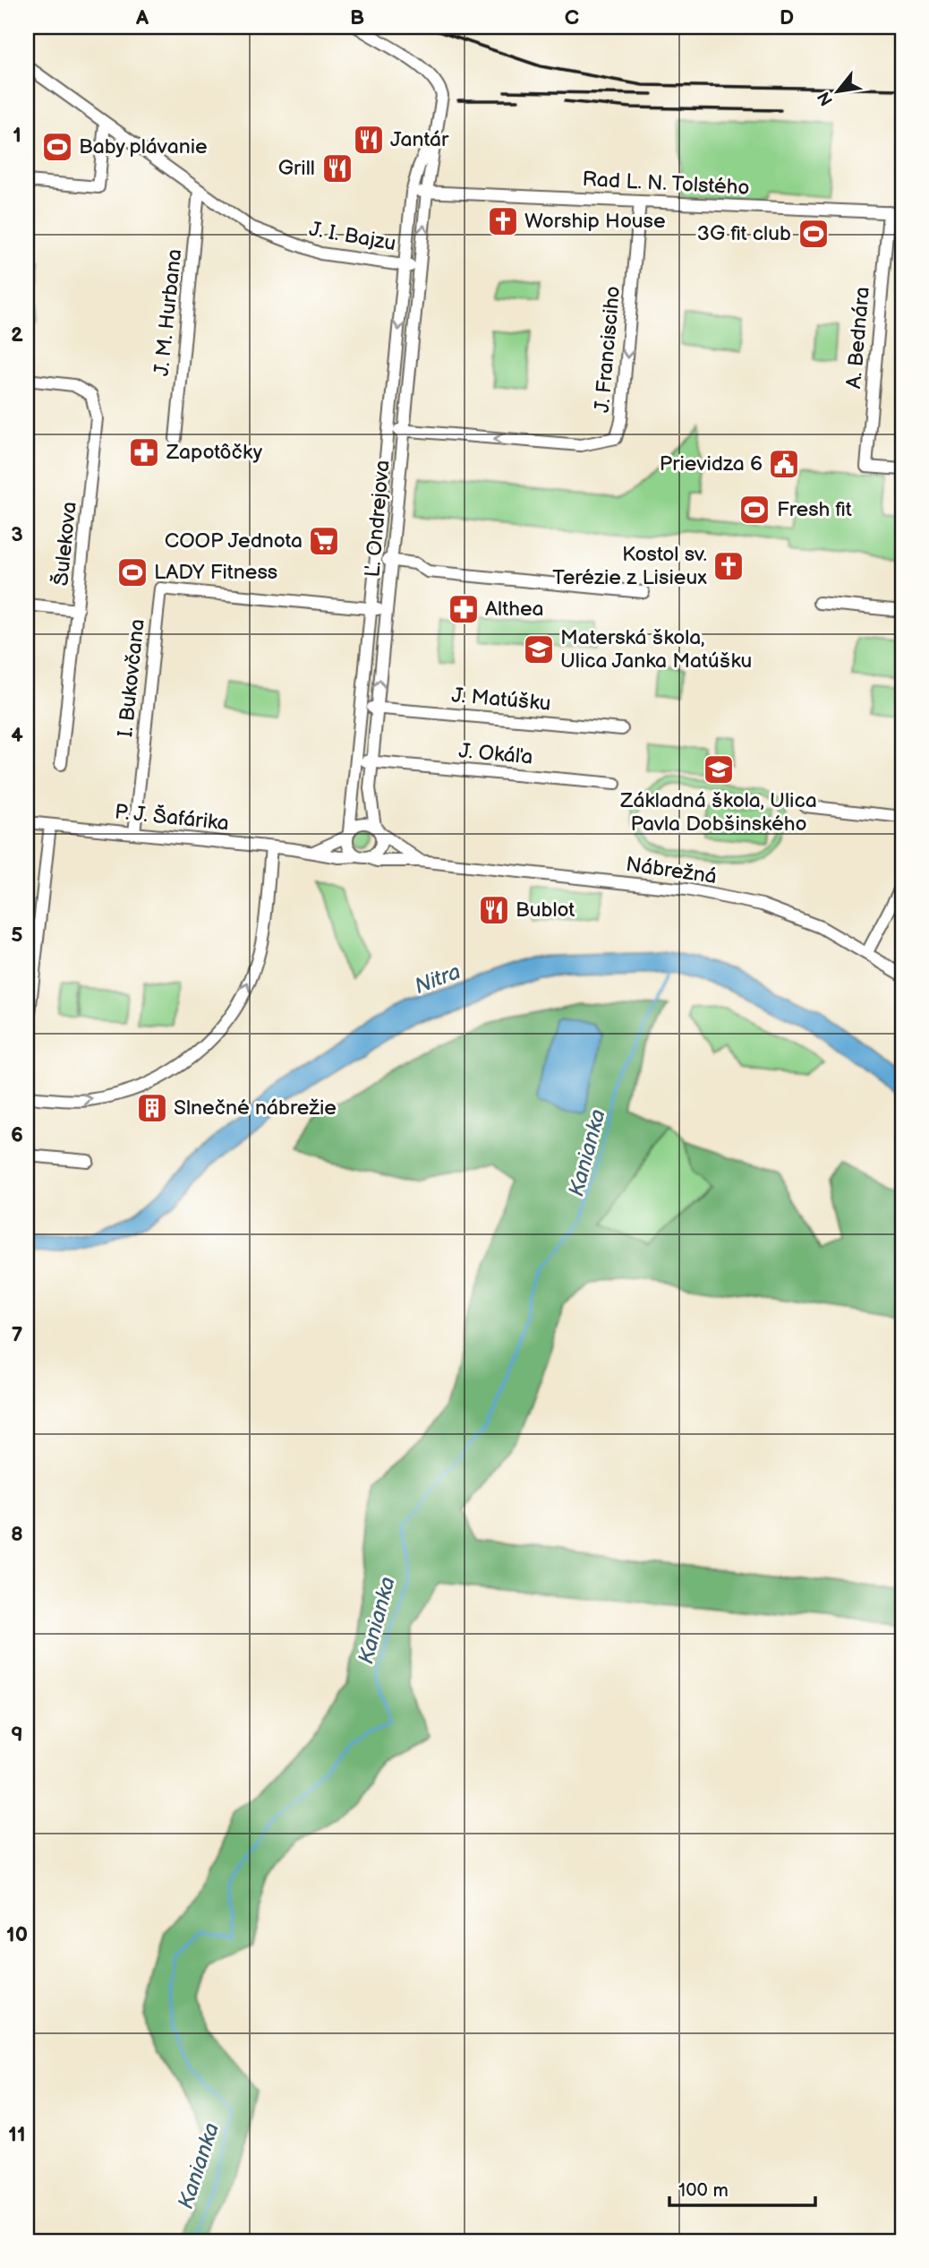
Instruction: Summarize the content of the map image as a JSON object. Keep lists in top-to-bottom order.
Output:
{
  "streets": {
    "street": [
      "Rad L. N. Tolstého",
      "J. I. Bajzu",
      "J. M. Hurbana",
      "A. Bednára",
      "J. Francisciho",
      "Ľ. Ondrejova",
      "Šulekova",
      "I. Bukovčana",
      "J. Matúšku",
      "J. Okáľa",
      "P. J. Šafárika",
      "Nábrežná"
    ]
  },
  "crossings": [
    ["Rad L. N. Tolstého", "A. Bednára"],
    ["Rad L. N. Tolstého", "J. Francisciho"],
    ["Rad L. N. Tolstého", "Ľ. Ondrejova"],
    ["J. I. Bajzu", "J. M. Hurbana"],
    ["J. I. Bajzu", "Ľ. Ondrejova"],
    ["J. Francisciho", "Ľ. Ondrejova"],
    ["Ľ. Ondrejova", "I. Bukovčana"],
    ["Ľ. Ondrejova", "J. Matúšku"],
    ["Ľ. Ondrejova", "J. Okáľa"],
    ["Ľ. Ondrejova", "P. J. Šafárika"],
    ["Ľ. Ondrejova", "Nábrežná"],
    ["I. Bukovčana", "P. J. Šafárika"],
    ["P. J. Šafárika", "Nábrežná"]
  ],
  "water": ["Nitra", "Kanianka"],
  "places": {
    "restaurant": ["Jantár", "Grill", "Bublot"],
    "sports": [
      "Baby plávanie",
      "3G fit club",
      "Fresh fit",
      "LADY Fitness"
    ],
    "church": ["Worship House", "Kostol sv. Terézie z Lisieux"],
    "pharmacy": ["Zapotôčky", "Althea"],
    "public building": ["Prievidza 6"],
    "supermarket": ["COOP Jednota"],
    "school or university": ["Materská škola, Ulica Janka Matúšku", "Základná škola, Ulica Pavla Dobšinského"],
    "building": ["Slnečné nábrežie"]
  },
  "scale_bar": "100 m",
  "north": "bottom left",
  "grid": {
    "columns": [
      "A",
      "B",
      "C",
      "D"
    ],
    "rows": [
      "1",
      "2",
      "3",
      "4",
      "5",
      "6",
      "7",
      "8",
      "9",
      "10",
      "11"
    ]
  }
}
